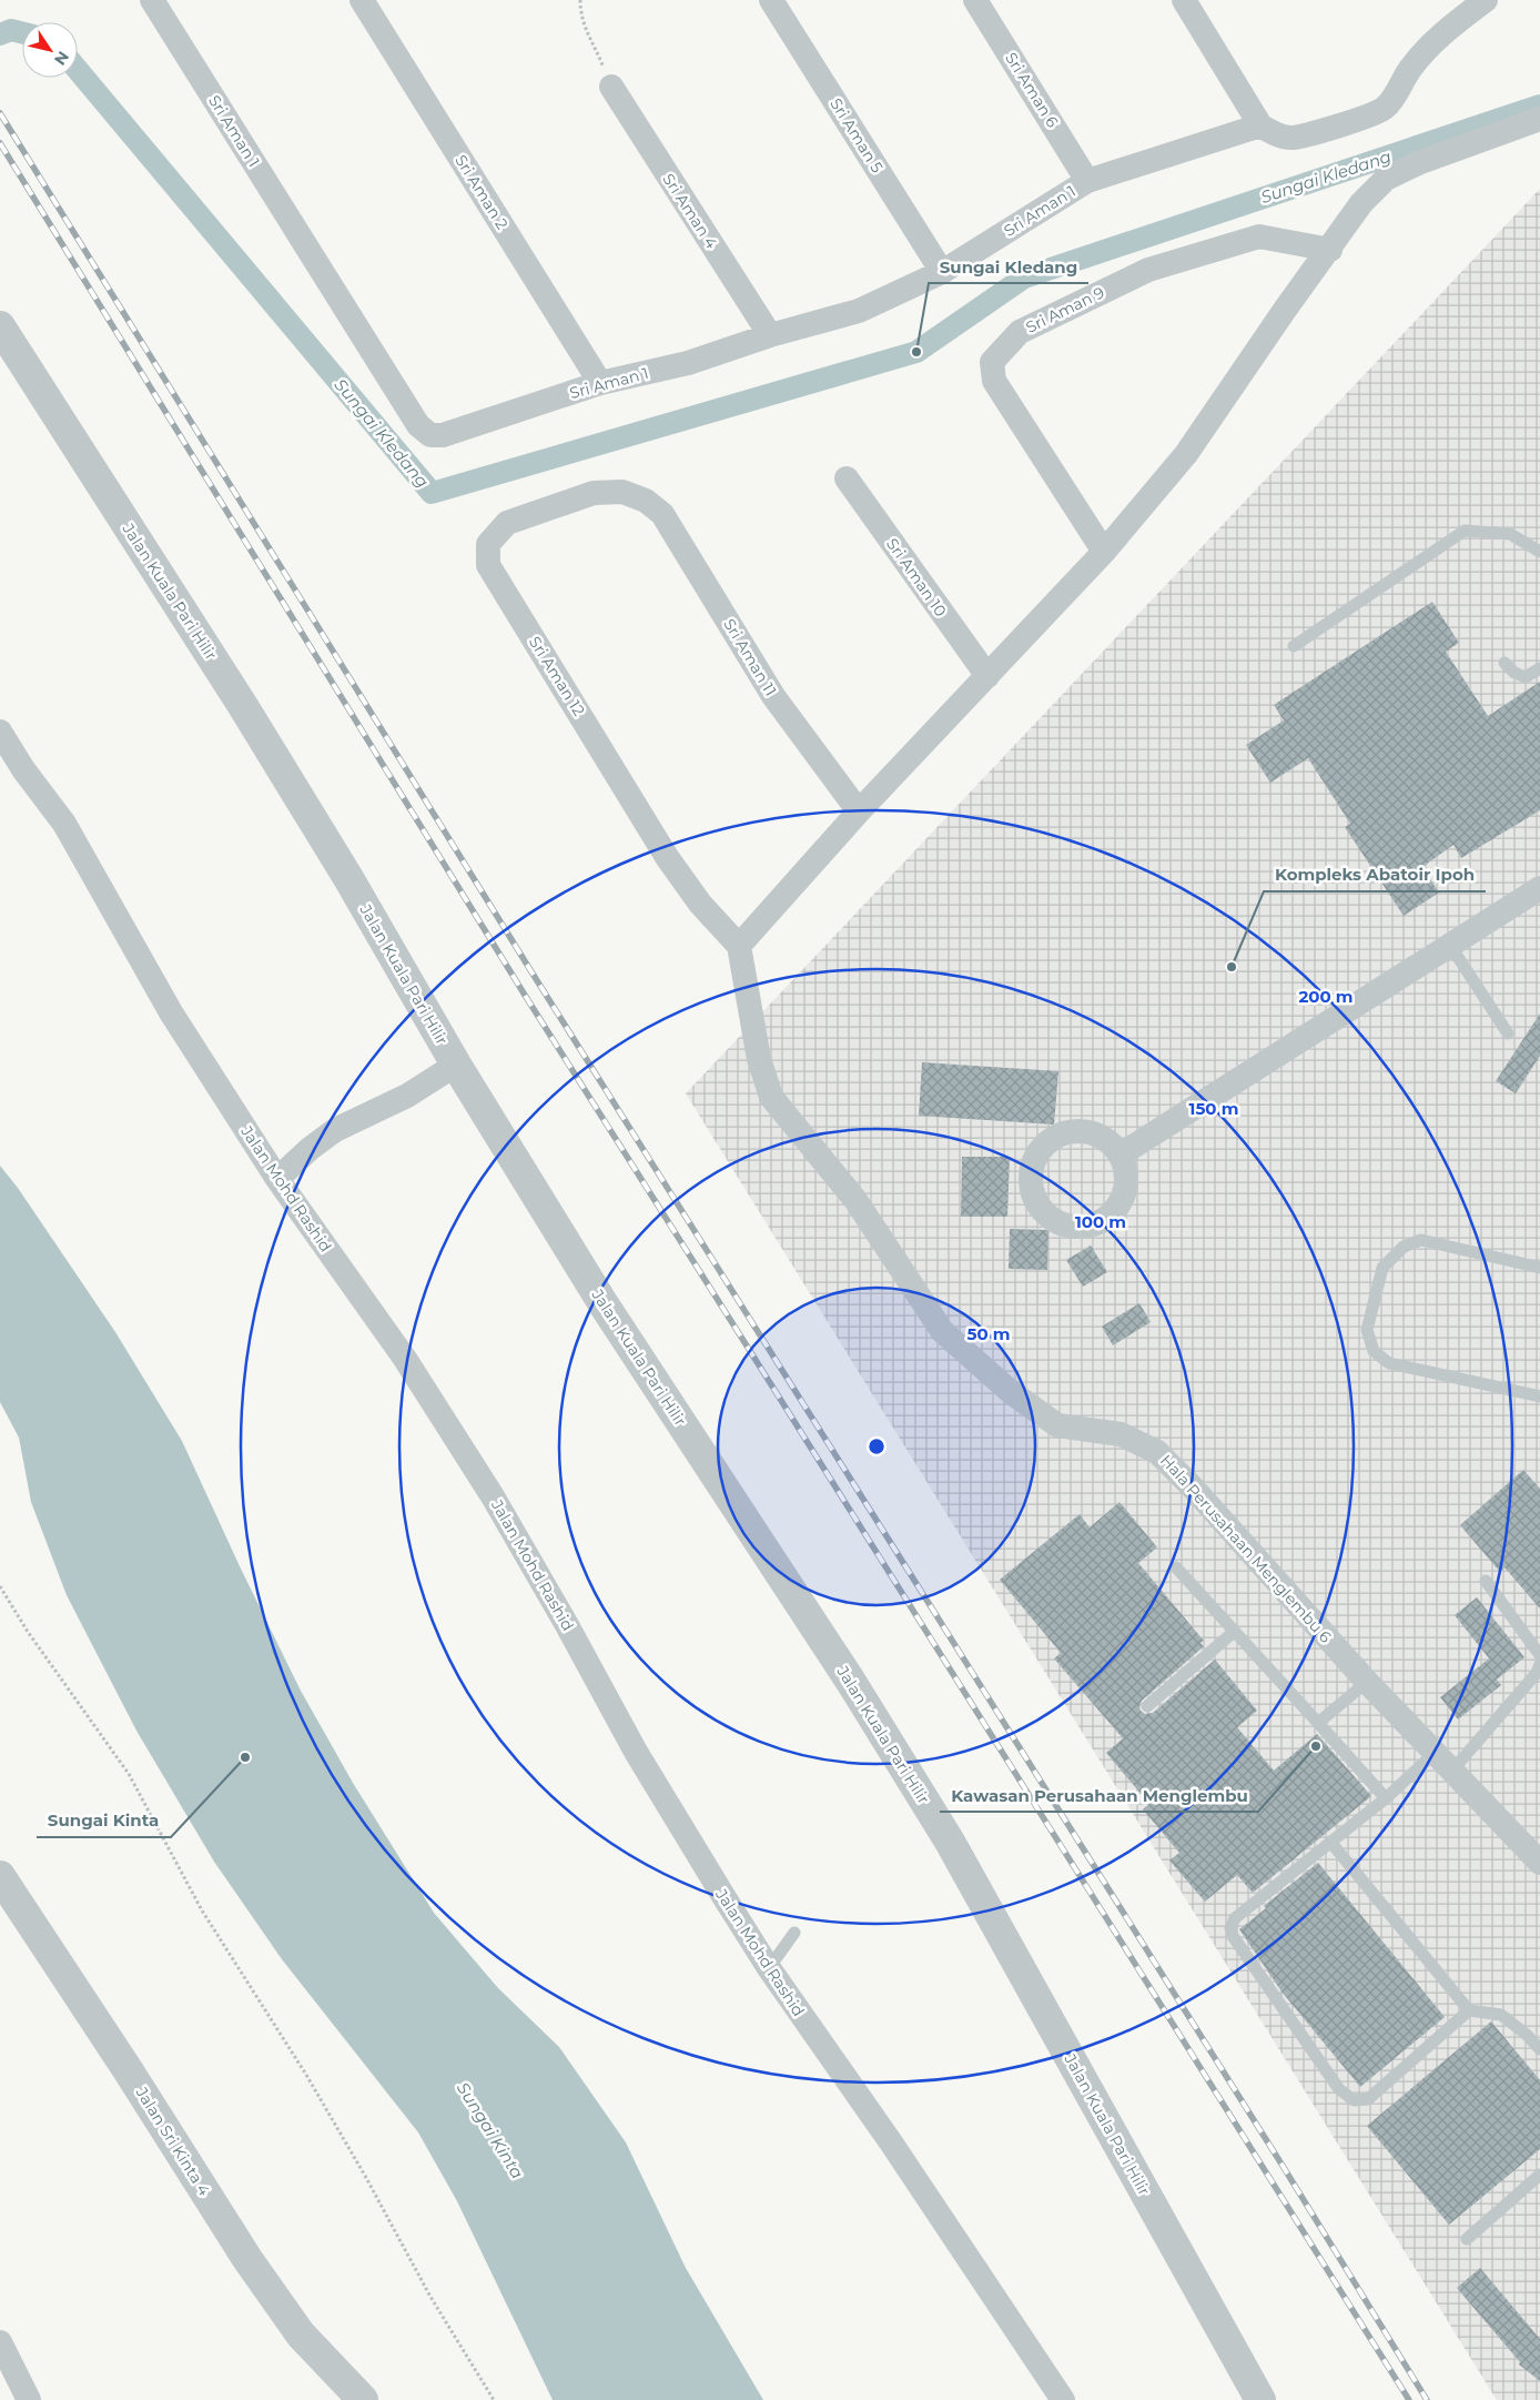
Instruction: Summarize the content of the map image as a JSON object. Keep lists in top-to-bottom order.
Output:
{
  "streets": {
    "street": [
      "Sri Aman 6",
      "Sri Aman 1",
      "Sri Aman 5",
      "Sri Aman 2",
      "Sri Aman 4",
      "Sri Aman 9",
      "Sri Aman 10",
      "Jalan Kuala Pari Hilir",
      "Sri Aman 11",
      "Sri Aman 12",
      "Jalan Mohd Rashid",
      "Hala Perusahaan Menglembu 6",
      "Jalan Sri Kinta 4"
    ]
  },
  "crossings": [
    ["Sri Aman 6", "Sri Aman 1"],
    ["Sri Aman 1", "Sri Aman 5"],
    ["Sri Aman 1", "Sri Aman 2"],
    ["Sri Aman 1", "Sri Aman 4"],
    ["Sri Aman 11", "Sri Aman 12"],
    ["Sri Aman 12", "Hala Perusahaan Menglembu 6"]
  ],
  "water": ["Sungai Kledang", "Sungai Kinta"],
  "places": [
    "Sungai Kledang",
    "Kompleks Abatoir Ipoh",
    "Kawasan Perusahaan Menglembu",
    "Sungai Kinta"
  ],
  "north": "bottom right",
  "rings": [
    "200 m",
    "150 m",
    "100 m",
    "50 m"
  ]
}
